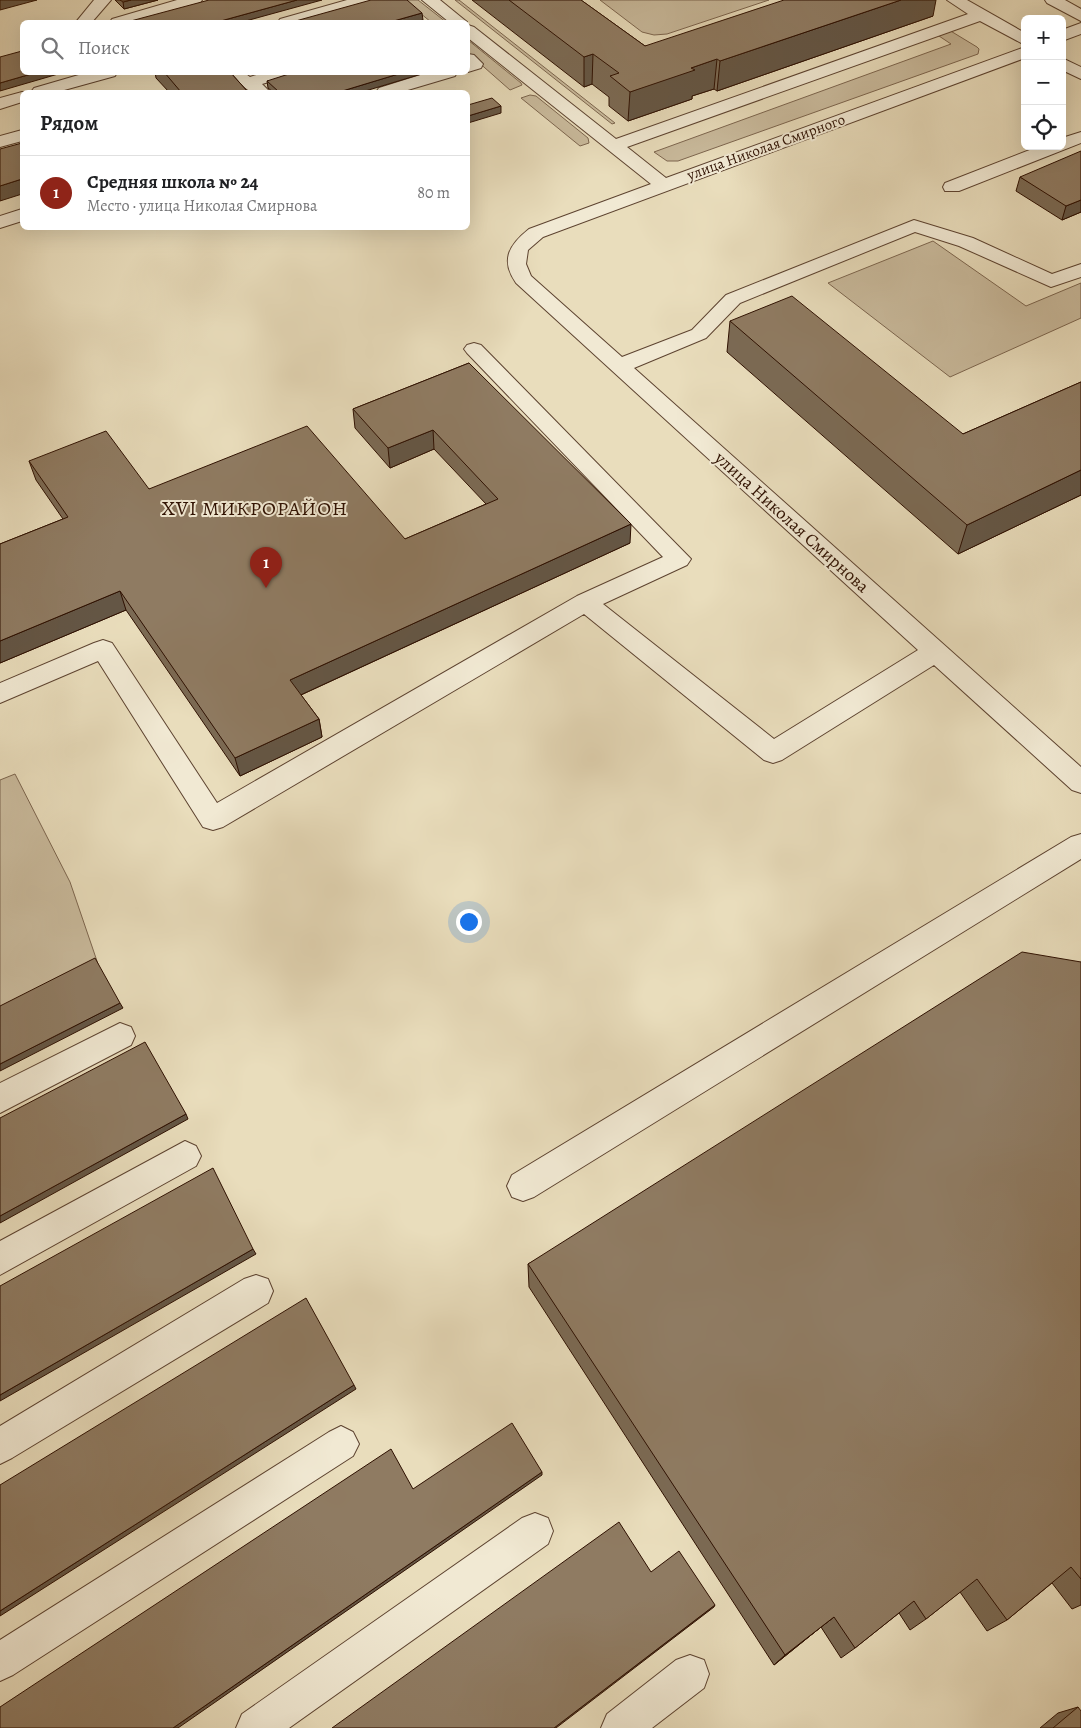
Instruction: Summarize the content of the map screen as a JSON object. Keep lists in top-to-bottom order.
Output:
{
  "streets": {
    "street": ["улица Николая Смирного", "улица Николая Смирнова"]
  },
  "crossings": [
    ["улица Николая Смирного", "улица Николая Смирнова"]
  ],
  "districts": ["XVI МИКРОРАЙОН"],
  "page": {
    "map_buttons": ["+", "−"],
    "search": "Поиск",
    "heading": "Рядом",
    "list": [
      {
        "mark": "1",
        "name": "Средняя школа № 24",
        "note": "Место · улица Николая Смирнова",
        "value": "80 m"
      }
    ],
    "pins": "1"
  }
}
